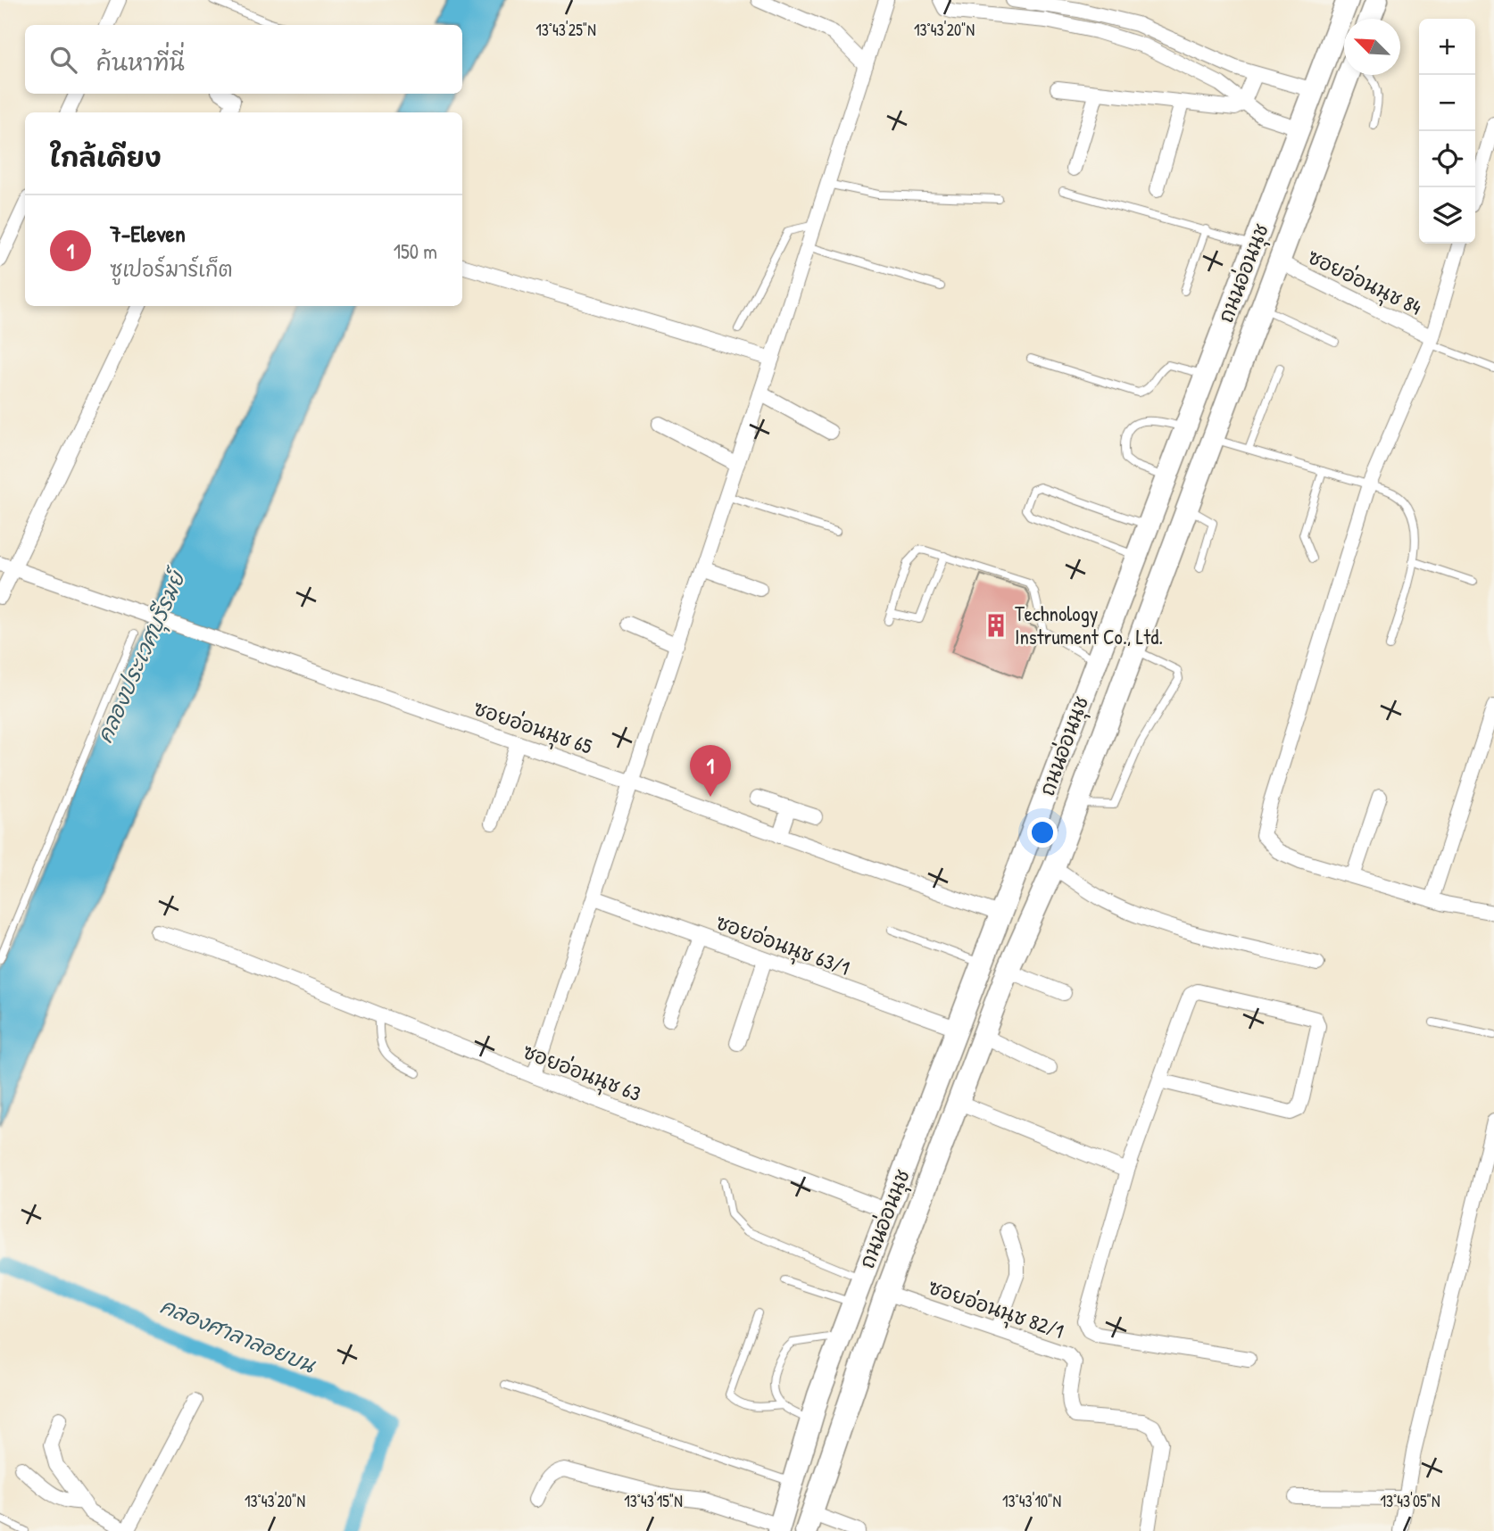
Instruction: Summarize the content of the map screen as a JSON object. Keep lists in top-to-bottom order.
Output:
{
  "streets": {
    "main road": ["ถนนอ่อนนุช"],
    "street": [
      "ซอยอ่อนนุช 84",
      "ซอยอ่อนนุช 65",
      "ซอยอ่อนนุช 63/1",
      "ซอยอ่อนนุช 63",
      "ซอยอ่อนนุช 82/1"
    ]
  },
  "crossings": [
    ["ถนนอ่อนนุช", "ซอยอ่อนนุช 84"],
    ["ถนนอ่อนนุช", "ซอยอ่อนนุช 65"],
    ["ถนนอ่อนนุช", "ซอยอ่อนนุช 63/1"],
    ["ถนนอ่อนนุช", "ซอยอ่อนนุช 63"],
    ["ถนนอ่อนนุช", "ซอยอ่อนนุช 82/1"]
  ],
  "water": ["คลองประเวศบุรีรมย์", "คลองศาลาลอยบน"],
  "places": {
    "building": ["Technology Instrument Co., Ltd."]
  },
  "north": "top left",
  "page": {
    "map_buttons": ["+", "−"],
    "search": "ค้นหาที่นี่",
    "heading": "ใกล้เคียง",
    "list": [
      {
        "mark": "1",
        "name": "7-Eleven",
        "note": "ซูเปอร์มาร์เก็ต",
        "value": "150 m"
      }
    ],
    "pins": "1"
  },
  "coordinates": [
    "13°43'25\"N",
    "13°43'20\"N",
    "13°43'15\"N",
    "13°43'10\"N",
    "13°43'05\"N"
  ]
}
